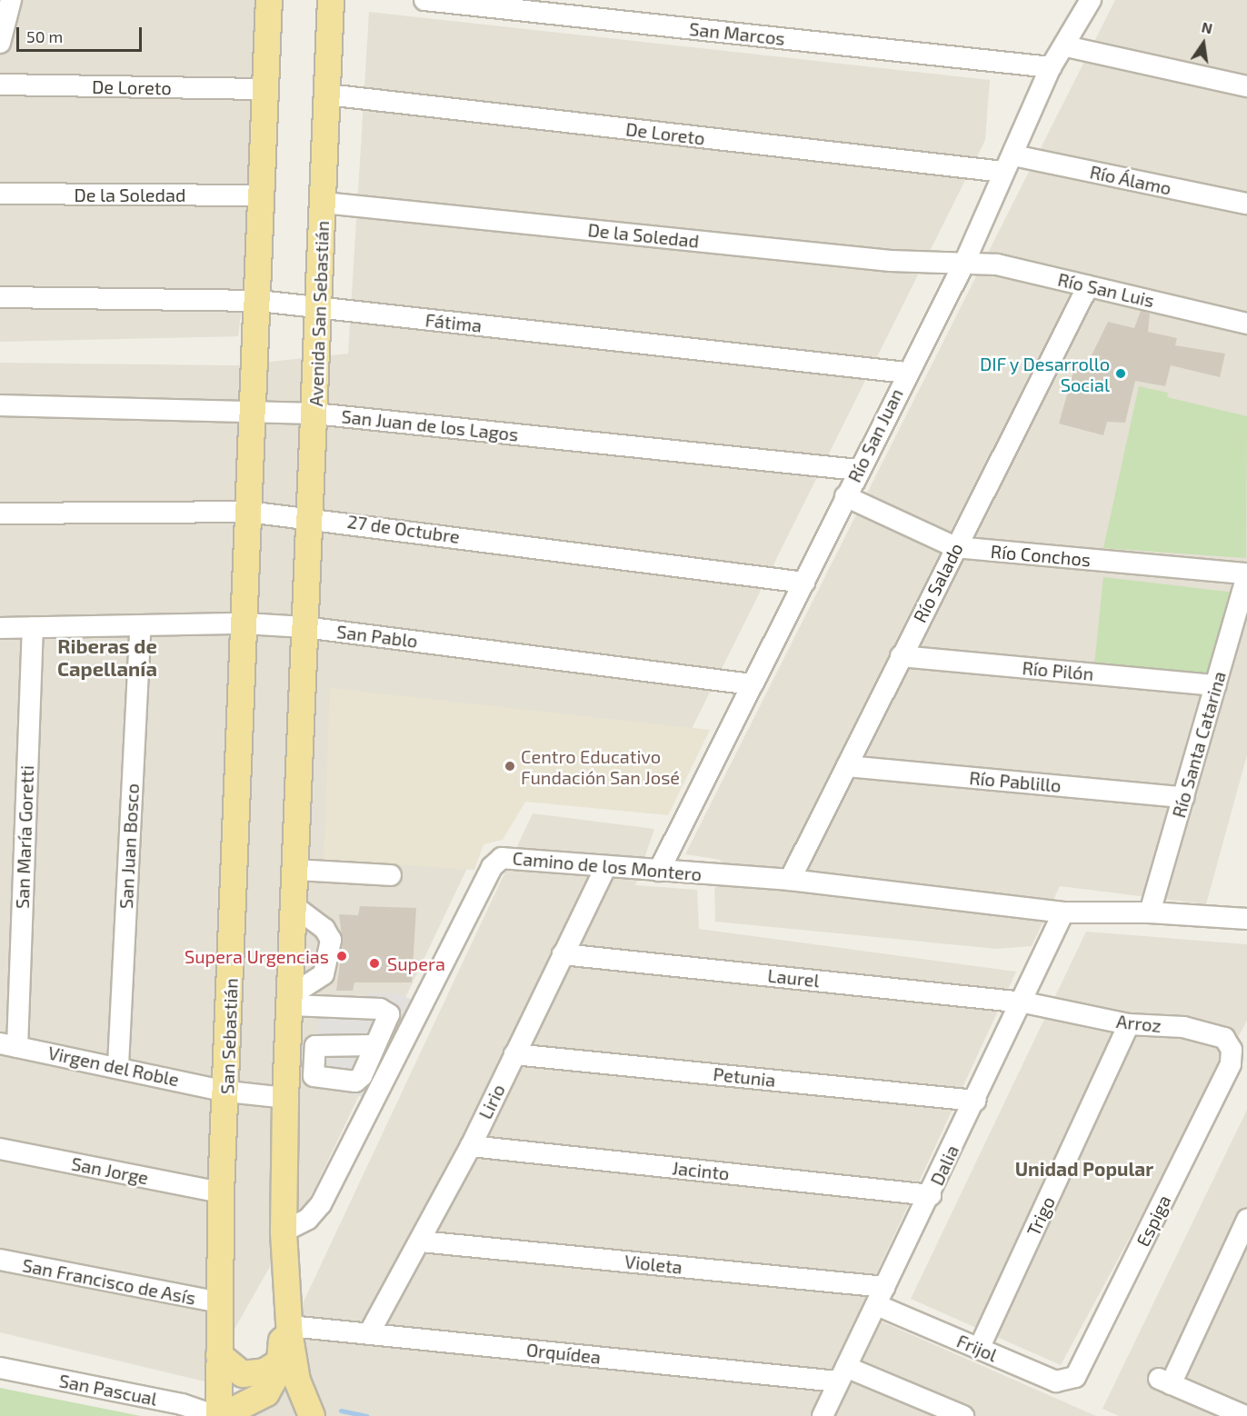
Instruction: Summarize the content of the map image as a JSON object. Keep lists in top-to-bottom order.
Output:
{
  "streets": {
    "main road": ["Avenida San Sebastián", "San Sebastián"],
    "street": [
      "San Marcos",
      "De Loreto",
      "Río Álamo",
      "De la Soledad",
      "Río San Luis",
      "Fátima",
      "San Juan de los Lagos",
      "Río San Juan",
      "27 de Octubre",
      "Río Conchos",
      "Río Salado",
      "San Pablo",
      "Río Pilón",
      "Río Santa Catarina",
      "Río Pablillo",
      "San María Goretti",
      "San Juan Bosco",
      "Camino de los Montero",
      "Laurel",
      "Arroz",
      "Virgen del Roble",
      "Petunia",
      "Lirio",
      "Dalia",
      "San Jorge",
      "Jacinto",
      "Trigo",
      "Espiga",
      "Violeta",
      "San Francisco de Asís",
      "Frijol",
      "Orquídea",
      "San Pascual"
    ]
  },
  "crossings": [
    ["San Marcos", "Río San Juan"],
    ["De Loreto", "Río Álamo"],
    ["De Loreto", "Avenida San Sebastián"],
    ["De Loreto", "Río San Juan"],
    ["Río Álamo", "Río San Juan"],
    ["De la Soledad", "Río San Luis"],
    ["De la Soledad", "Avenida San Sebastián"],
    ["De la Soledad", "Río San Juan"],
    ["Río San Luis", "Río San Juan"],
    ["Río San Luis", "Río Salado"],
    ["Avenida San Sebastián", "Fátima"],
    ["Avenida San Sebastián", "San Juan de los Lagos"],
    ["Avenida San Sebastián", "27 de Octubre"],
    ["Avenida San Sebastián", "San Pablo"],
    ["Fátima", "Río San Juan"],
    ["San Juan de los Lagos", "Río San Juan"],
    ["Río San Juan", "27 de Octubre"],
    ["Río San Juan", "Río Conchos"],
    ["Río San Juan", "San Pablo"],
    ["Río San Juan", "Camino de los Montero"],
    ["Río Conchos", "Río Salado"],
    ["Río Conchos", "Río Santa Catarina"],
    ["Río Salado", "Río Pilón"],
    ["Río Salado", "Río Pablillo"],
    ["Río Salado", "Camino de los Montero"],
    ["San Pablo", "San María Goretti"],
    ["San Pablo", "San Juan Bosco"],
    ["San Pablo", "San Sebastián"],
    ["Río Pilón", "Río Santa Catarina"],
    ["Río Santa Catarina", "Río Pablillo"],
    ["Río Santa Catarina", "Camino de los Montero"],
    ["San María Goretti", "Virgen del Roble"],
    ["San Juan Bosco", "Virgen del Roble"],
    ["Camino de los Montero", "Lirio"],
    ["Camino de los Montero", "Dalia"],
    ["Laurel", "Arroz"],
    ["Laurel", "Lirio"],
    ["Laurel", "Dalia"],
    ["Arroz", "Dalia"],
    ["Arroz", "Trigo"],
    ["Arroz", "Espiga"],
    ["San Sebastián", "Virgen del Roble"],
    ["San Sebastián", "San Jorge"],
    ["San Sebastián", "San Francisco de Asís"],
    ["San Sebastián", "San Pascual"],
    ["Petunia", "Lirio"],
    ["Petunia", "Dalia"],
    ["Lirio", "Jacinto"],
    ["Lirio", "Violeta"],
    ["Lirio", "Orquídea"],
    ["Dalia", "Jacinto"],
    ["Dalia", "Violeta"],
    ["Dalia", "Frijol"],
    ["Dalia", "Orquídea"],
    ["Trigo", "Frijol"],
    ["Espiga", "Frijol"],
    ["Violeta", "Frijol"]
  ],
  "districts": ["Riberas de Capellanía", "Unidad Popular"],
  "places": [
    "DIF y Desarrollo Social",
    "Centro Educativo Fundación San José",
    "Supera Urgencias",
    "Supera"
  ],
  "scale_bar": "50 m",
  "north": "top"
}
